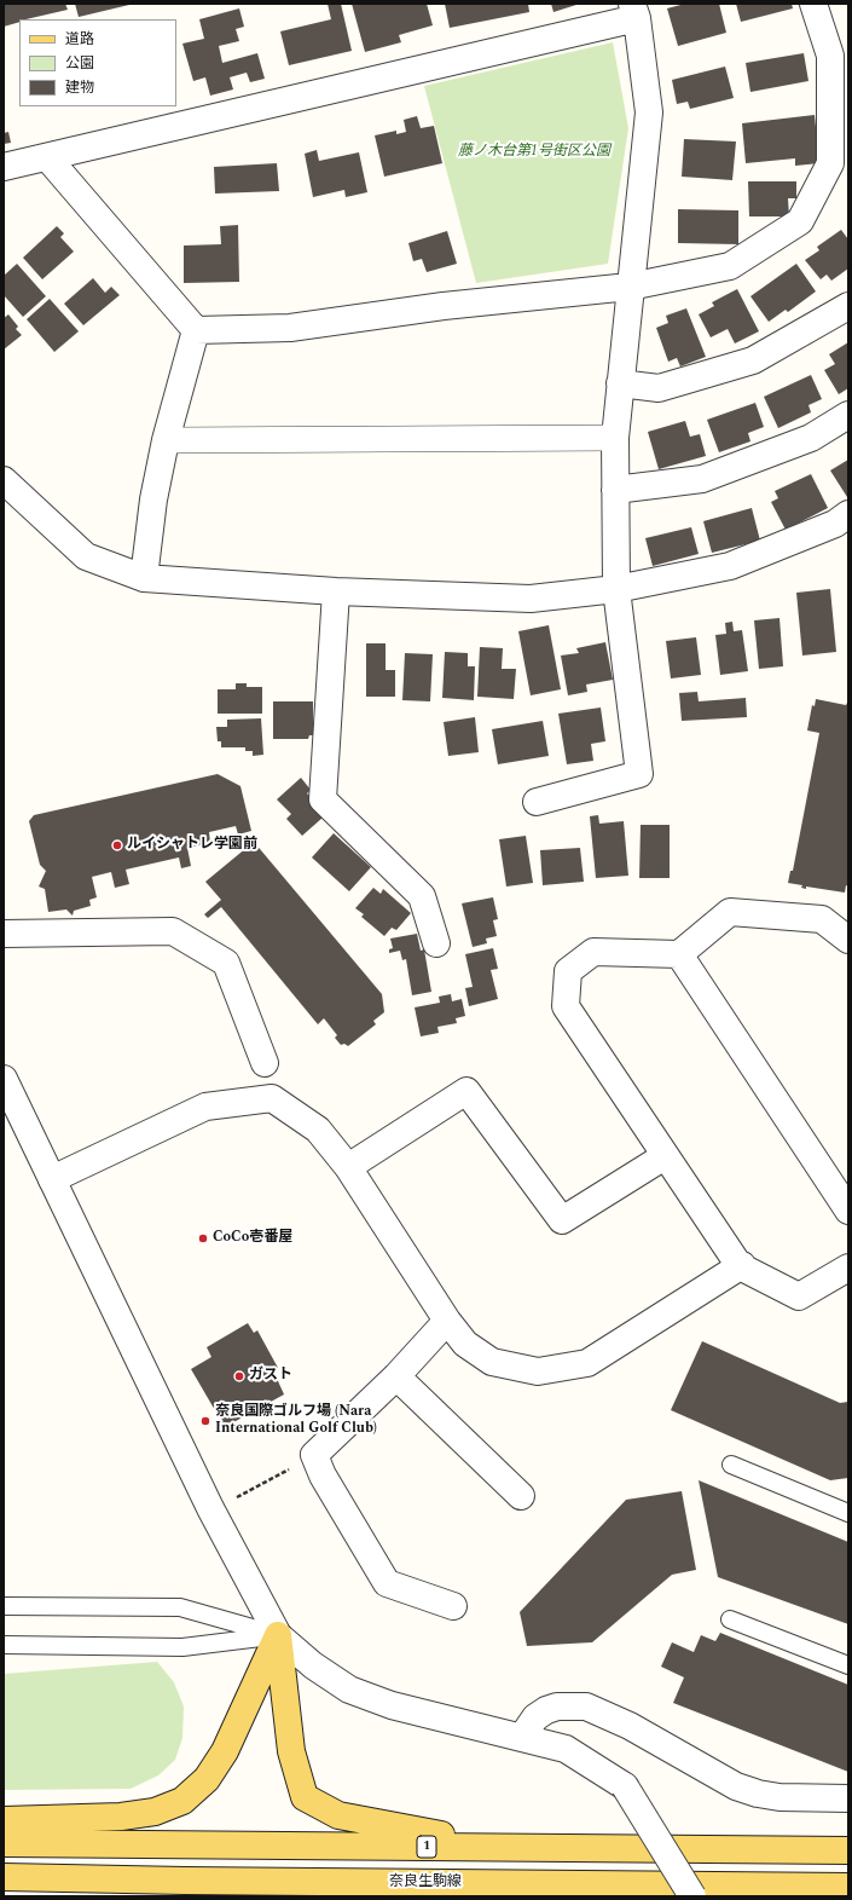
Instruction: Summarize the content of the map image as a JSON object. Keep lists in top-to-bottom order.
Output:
{
  "streets": {
    "main road": ["1", "奈良生駒線"]
  },
  "parks": ["藤ノ木台第1号街区公園"],
  "places": [
    "ルイシャトレ学園前",
    "CoCo壱番屋",
    "ガスト",
    "奈良国際ゴルフ場 (Nara International Golf Club)"
  ],
  "legend": ["道路", "公園", "建物"]
}
